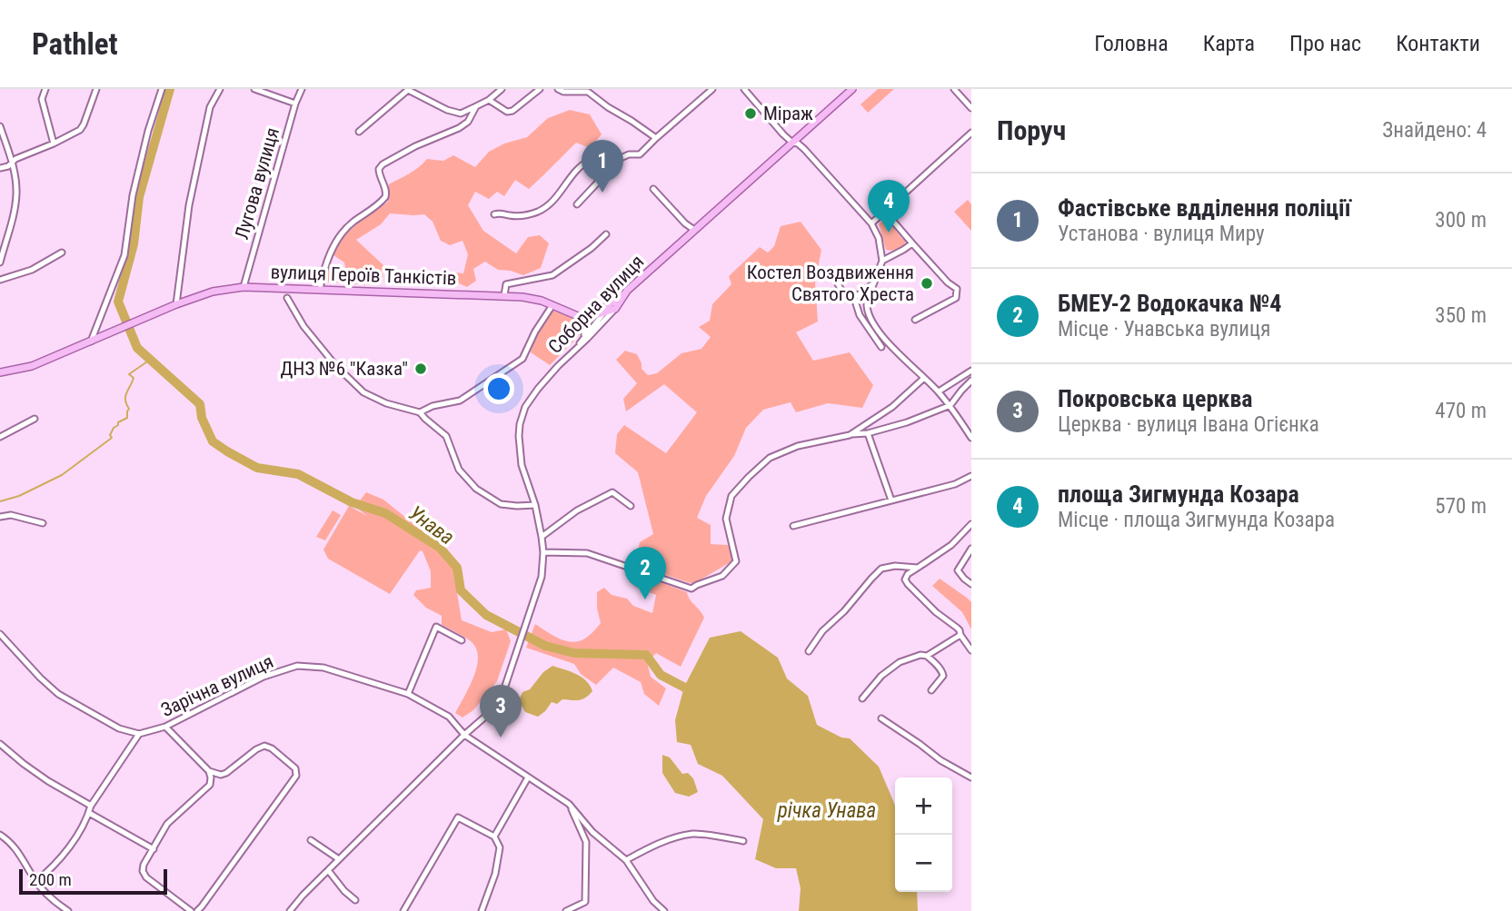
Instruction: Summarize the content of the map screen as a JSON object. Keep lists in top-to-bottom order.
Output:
{
  "streets": {
    "main road": ["вулиця Героїв Танкістів", "Соборна вулиця"],
    "street": ["Лугова вулиця", "Зарічна вулиця"]
  },
  "crossings": [
    ["Лугова вулиця", "вулиця Героїв Танкістів"],
    ["Соборна вулиця", "Зарічна вулиця"]
  ],
  "water": ["Унава", "річка Унава"],
  "places": ["Міраж", "Костел Воздвиження Святого Хреста", "ДНЗ №6 \"Казка\""],
  "scale_bar": "200 m",
  "page": {
    "header": "Pathlet",
    "nav": [
      "Головна",
      "Карта",
      "Про нас",
      "Контакти"
    ],
    "heading": ["Поруч", "Знайдено: 4"],
    "pins": [
      "1",
      "4",
      "2",
      "3"
    ],
    "list": [
      {
        "mark": "1",
        "name": "Фастівське вдділення поліції",
        "note": "Установа · вулиця Миру",
        "value": "300 m"
      },
      {
        "mark": "2",
        "name": "БМЕУ-2 Водокачка №4",
        "note": "Місце · Унавська вулиця",
        "value": "350 m"
      },
      {
        "mark": "3",
        "name": "Покровська церква",
        "note": "Церква · вулиця Івана Огієнка",
        "value": "470 m"
      },
      {
        "mark": "4",
        "name": "площа Зигмунда Козара",
        "note": "Місце · площа Зигмунда Козара",
        "value": "570 m"
      }
    ],
    "map_buttons": ["+", "−"],
    "scale": "200 m"
  }
}
